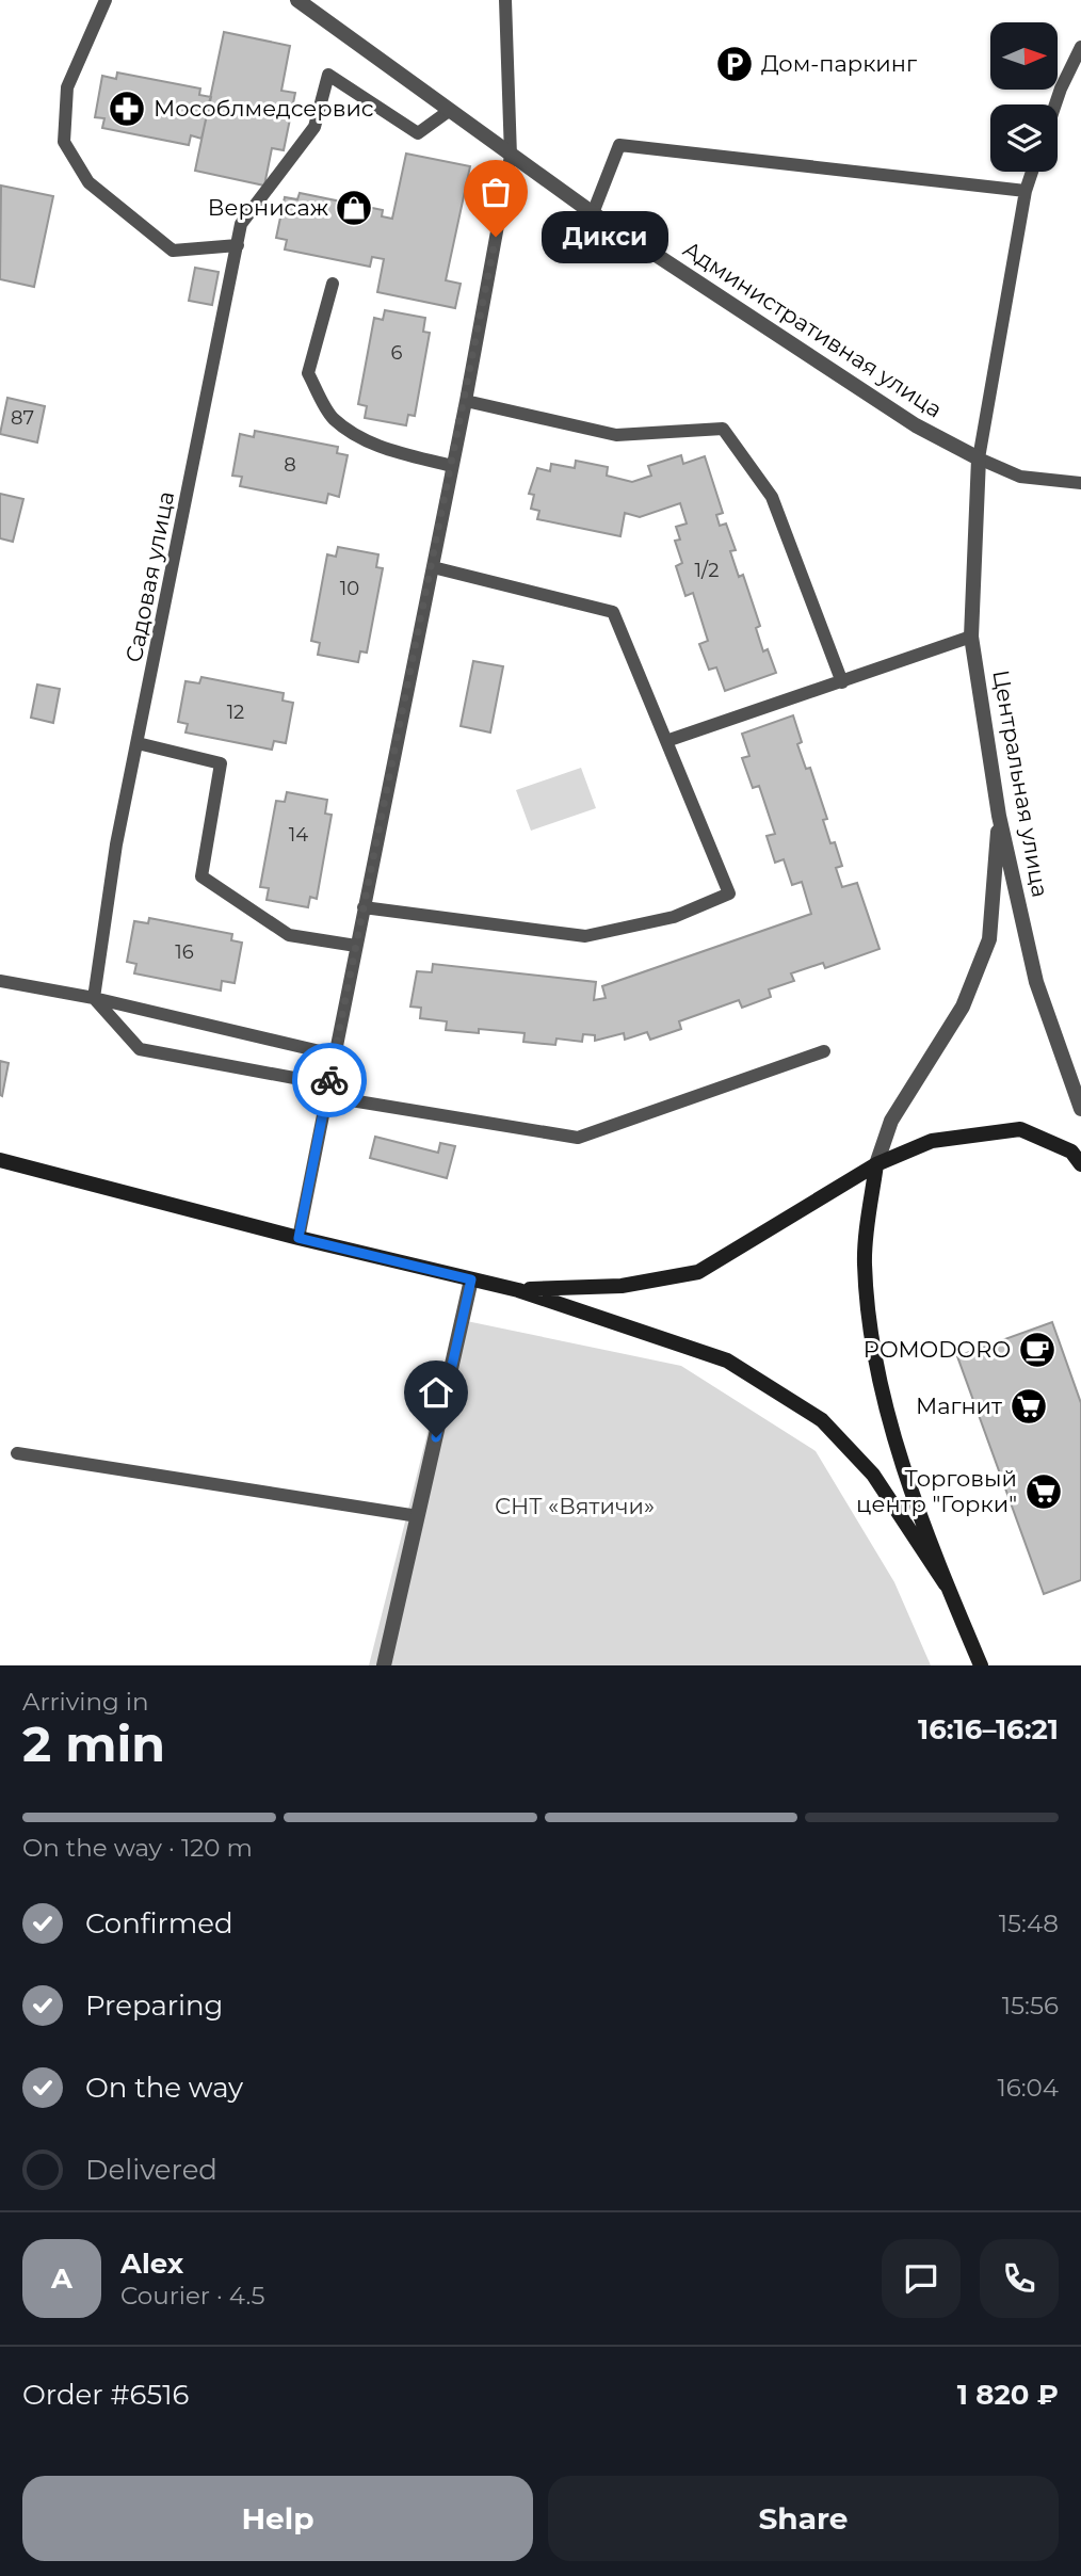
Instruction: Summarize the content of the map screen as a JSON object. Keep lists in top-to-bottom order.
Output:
{
  "streets": {
    "street": ["Административная улица", "Центральная улица"],
    "lane": ["Садовая улица"]
  },
  "crossings": [
    ["Административная улица", "Садовая улица"],
    ["Административная улица", "Центральная улица"]
  ],
  "parks": ["СНТ «Вятичи»"],
  "places": {
    "parking": ["Дом-паркинг"],
    "pharmacy": ["Мособлмедсервис"],
    "shop": ["Вернисаж"],
    "other": ["Дикси"],
    "cafe": ["POMODORO"],
    "supermarket": ["Магнит", "Торговый центр \"Горки\""]
  },
  "house_numbers": [
    "6",
    "87",
    "8",
    "1/2",
    "10",
    "12",
    "14",
    "16"
  ],
  "north": "right",
  "page": {
    "bubble": "Дикси",
    "heading": ["2 min", "Arriving in", "16:16–16:21"],
    "panel": [
      "Alex",
      "Courier · 4.5",
      "Order #6516",
      "1 820 ₽"
    ],
    "bar": "On the way · 120 m",
    "list": [
      ["Confirmed", "15:48"],
      ["Preparing", "15:56"],
      ["On the way", "16:04"],
      "Delivered"
    ],
    "round": "A",
    "buttons": ["Help", "Share"]
  }
}
